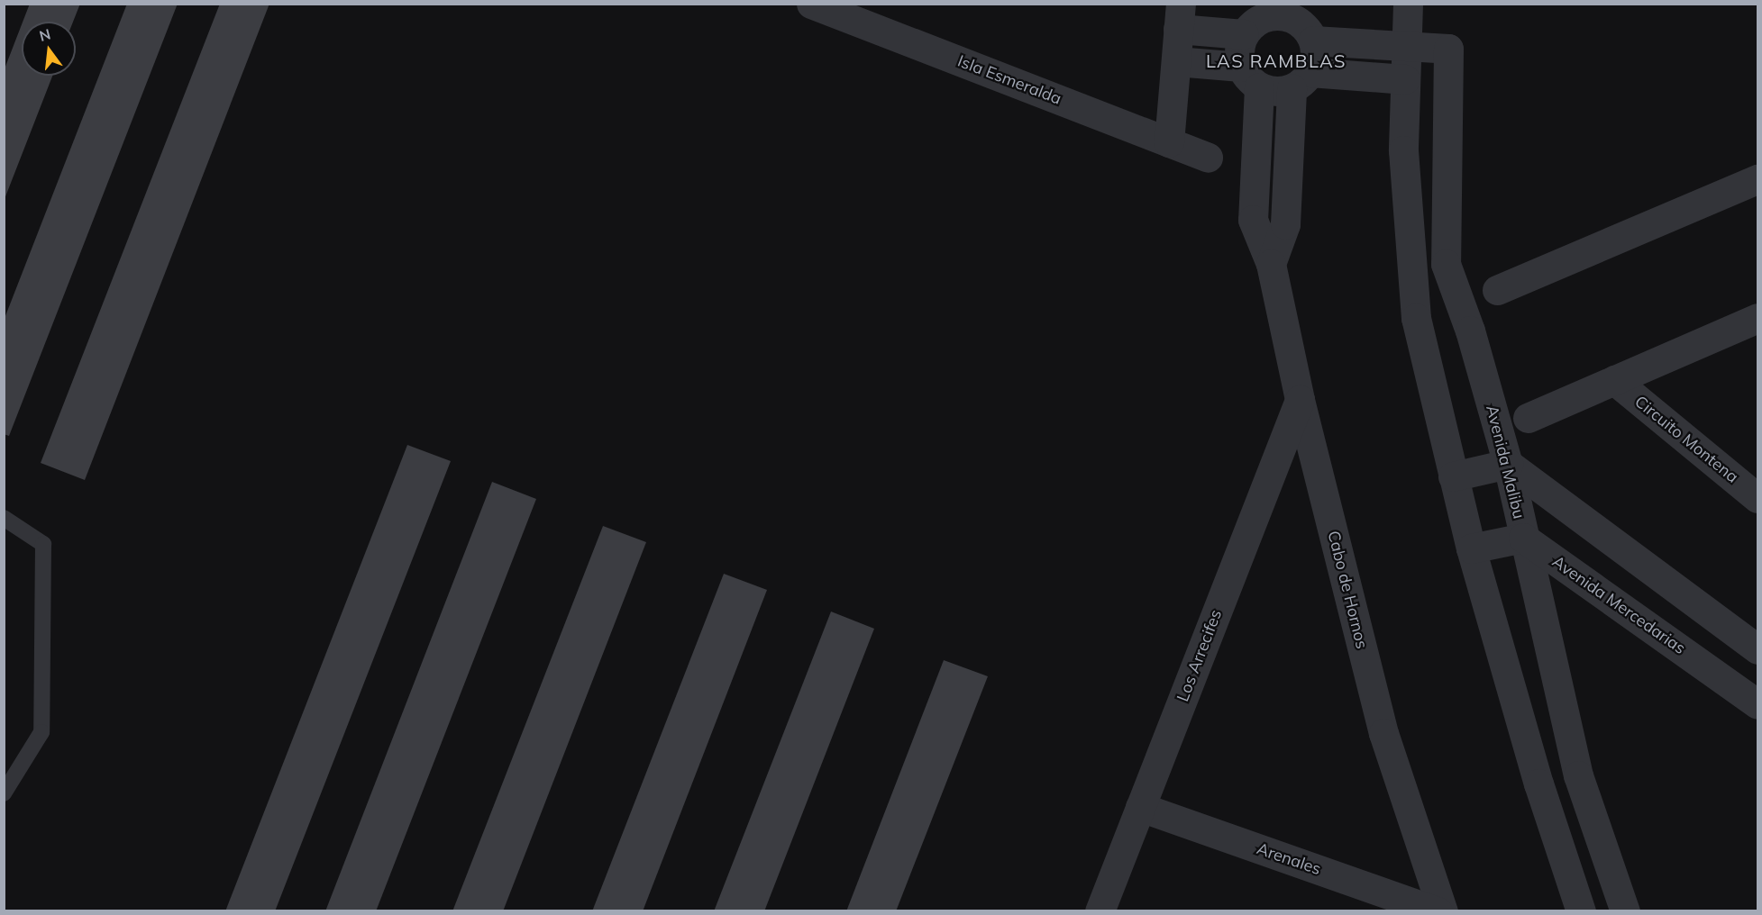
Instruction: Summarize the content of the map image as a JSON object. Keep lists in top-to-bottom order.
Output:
{
  "streets": {
    "street": [
      "Isla Esmeralda",
      "Circuito Montena",
      "Avenida Malibu",
      "Cabo de Hornos",
      "Avenida Mercedarias",
      "Los Arrecifes",
      "Arenales"
    ]
  },
  "crossings": [
    ["Avenida Malibu", "Avenida Mercedarias"],
    ["Cabo de Hornos", "Los Arrecifes"],
    ["Los Arrecifes", "Arenales"]
  ],
  "districts": ["LAS RAMBLAS"],
  "north": "top"
}
